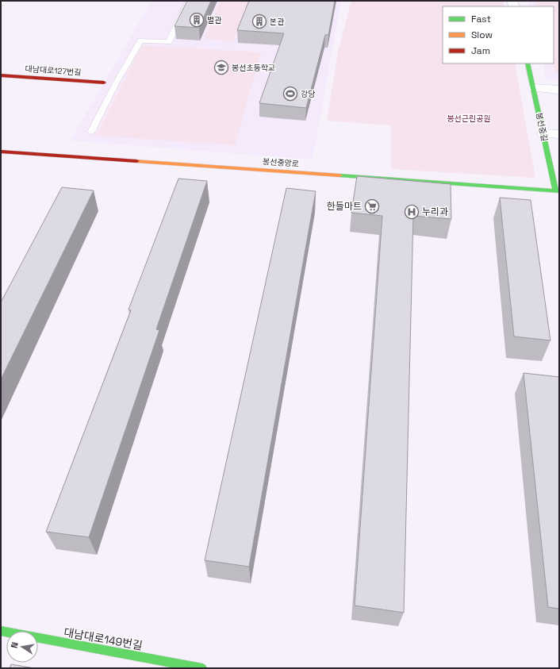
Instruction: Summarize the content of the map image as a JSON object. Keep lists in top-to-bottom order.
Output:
{
  "streets": {
    "street": [
      "대남대로127번길",
      "봉선중길",
      "봉선중앙로",
      "대남대로149번길"
    ]
  },
  "crossings": [
    ["봉선중길", "봉선중앙로"]
  ],
  "parks": ["봉선근린공원"],
  "places": {
    "building": ["별관", "본관"],
    "school or university": ["봉선초등학교"],
    "sports": ["강당"],
    "supermarket": ["한들마트"],
    "hospital": ["누리과"]
  },
  "legend": ["Fast", "Slow", "Jam"],
  "north": "left"
}
